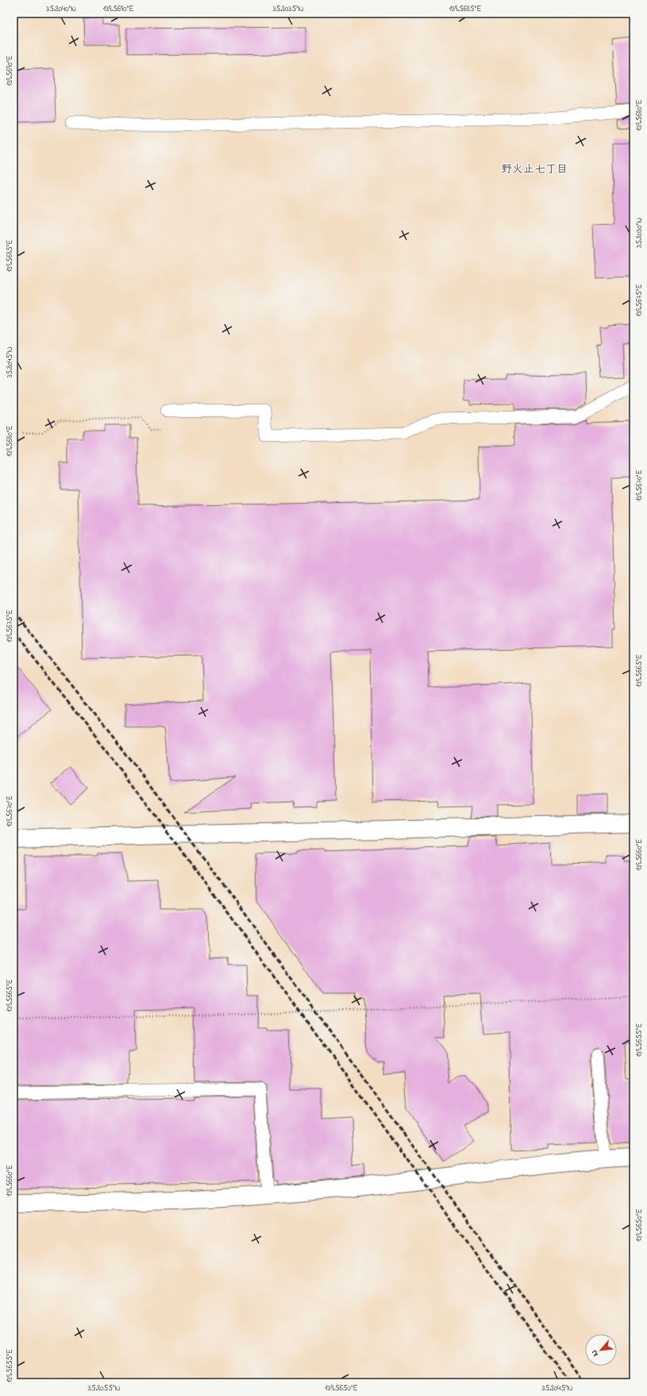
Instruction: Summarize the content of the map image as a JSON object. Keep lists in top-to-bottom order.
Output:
{
  "districts": ["野火止七丁目"],
  "north": "bottom left",
  "coordinates": [
    "35.8040°N",
    "139.5690°E",
    "35.8035°N",
    "139.5685°E",
    "139.5680°E",
    "35.8030°N",
    "139.5675°E",
    "35.8045°N",
    "139.5670°E",
    "139.5665°E",
    "139.5660°E",
    "139.5655°E",
    "139.5650°E",
    "35.8055°N"
  ]
}
